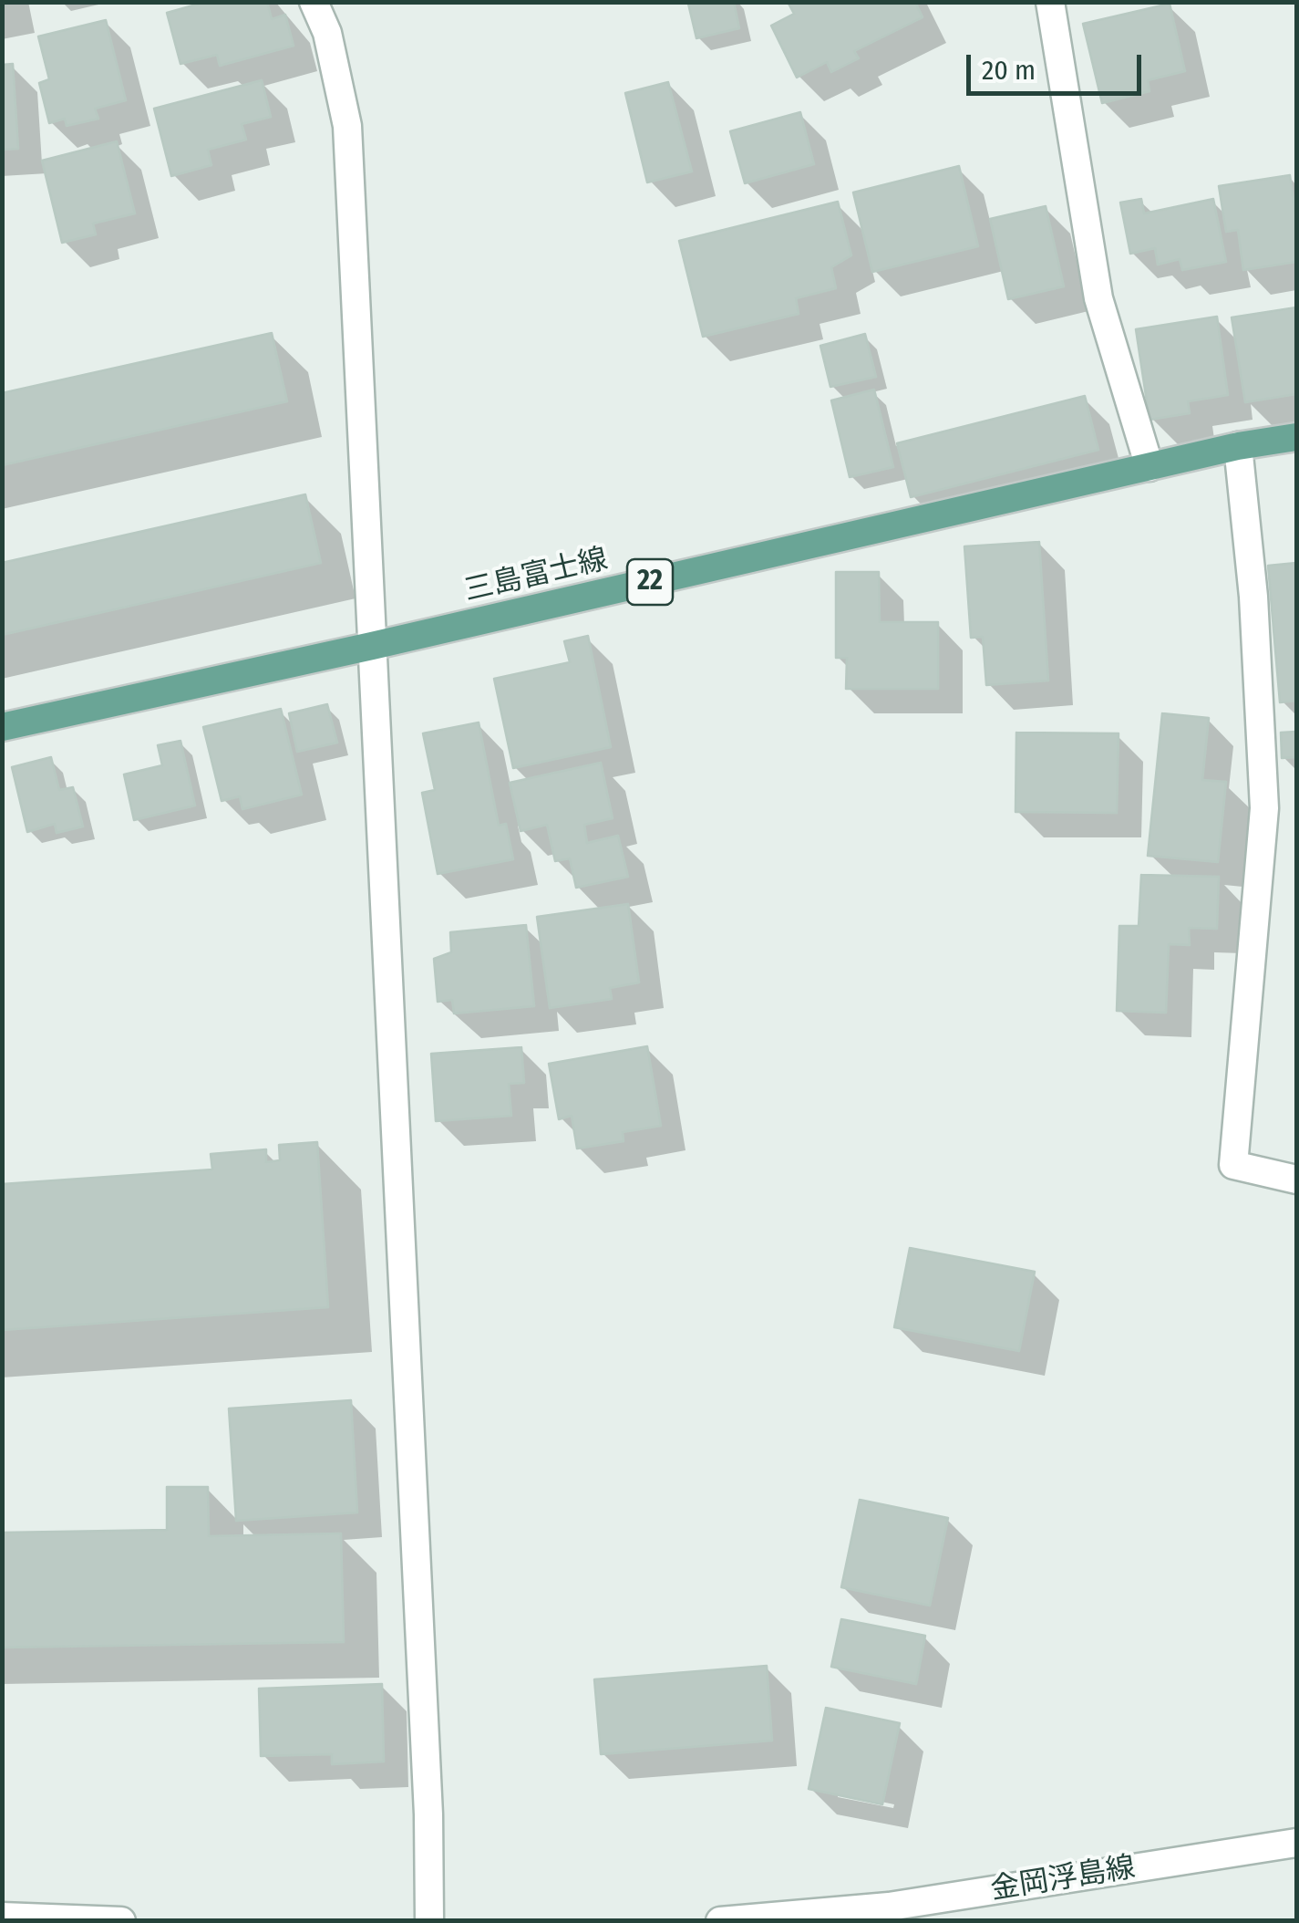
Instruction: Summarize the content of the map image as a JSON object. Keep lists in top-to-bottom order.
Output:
{
  "streets": {
    "main road": ["三島富士線", "22"],
    "street": ["金岡浮島線"]
  },
  "scale_bar": "20 m"
}
